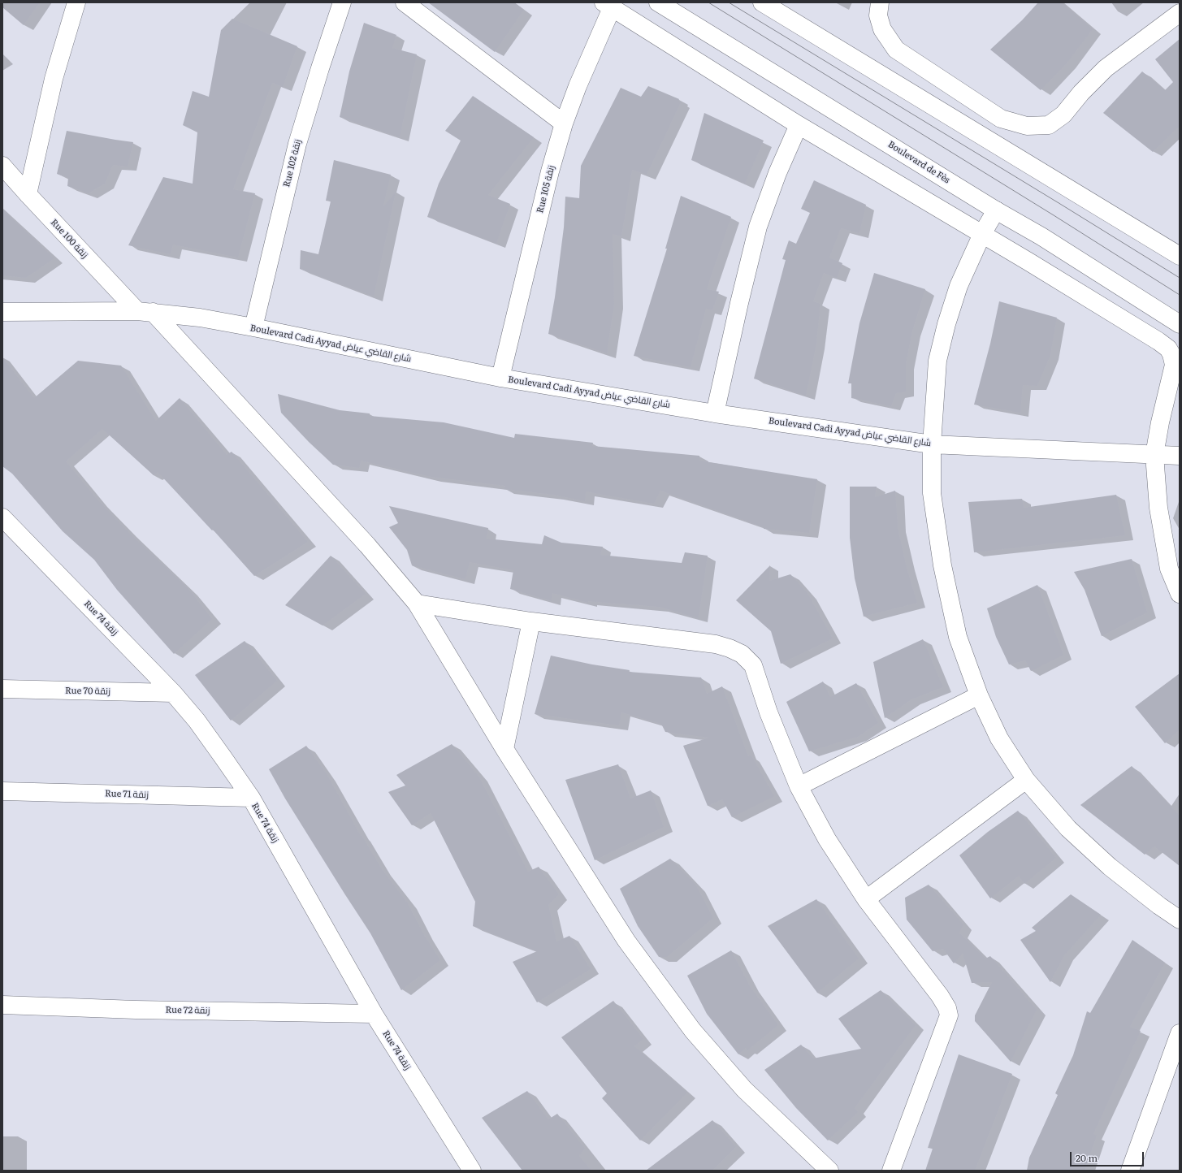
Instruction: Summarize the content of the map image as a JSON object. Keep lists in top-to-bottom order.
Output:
{
  "streets": {
    "street": [
      "Boulevard de Fès",
      "Rue 102 زنقة",
      "Rue 105 زنقة",
      "Rue 100 زنقة",
      "Boulevard Cadi Ayyad شارع القاضي عياض",
      "Rue 74 زنقة",
      "Rue 70 زنقة",
      "Rue 71 زنقة",
      "Rue 72 زنقة"
    ]
  },
  "crossings": [
    ["Rue 102 زنقة", "Boulevard Cadi Ayyad شارع القاضي عياض"],
    ["Rue 105 زنقة", "Boulevard Cadi Ayyad شارع القاضي عياض"],
    ["Rue 100 زنقة", "Boulevard Cadi Ayyad شارع القاضي عياض"],
    ["Rue 74 زنقة", "Rue 70 زنقة"],
    ["Rue 74 زنقة", "Rue 71 زنقة"],
    ["Rue 74 زنقة", "Rue 72 زنقة"]
  ],
  "scale_bar": "20 m"
}
